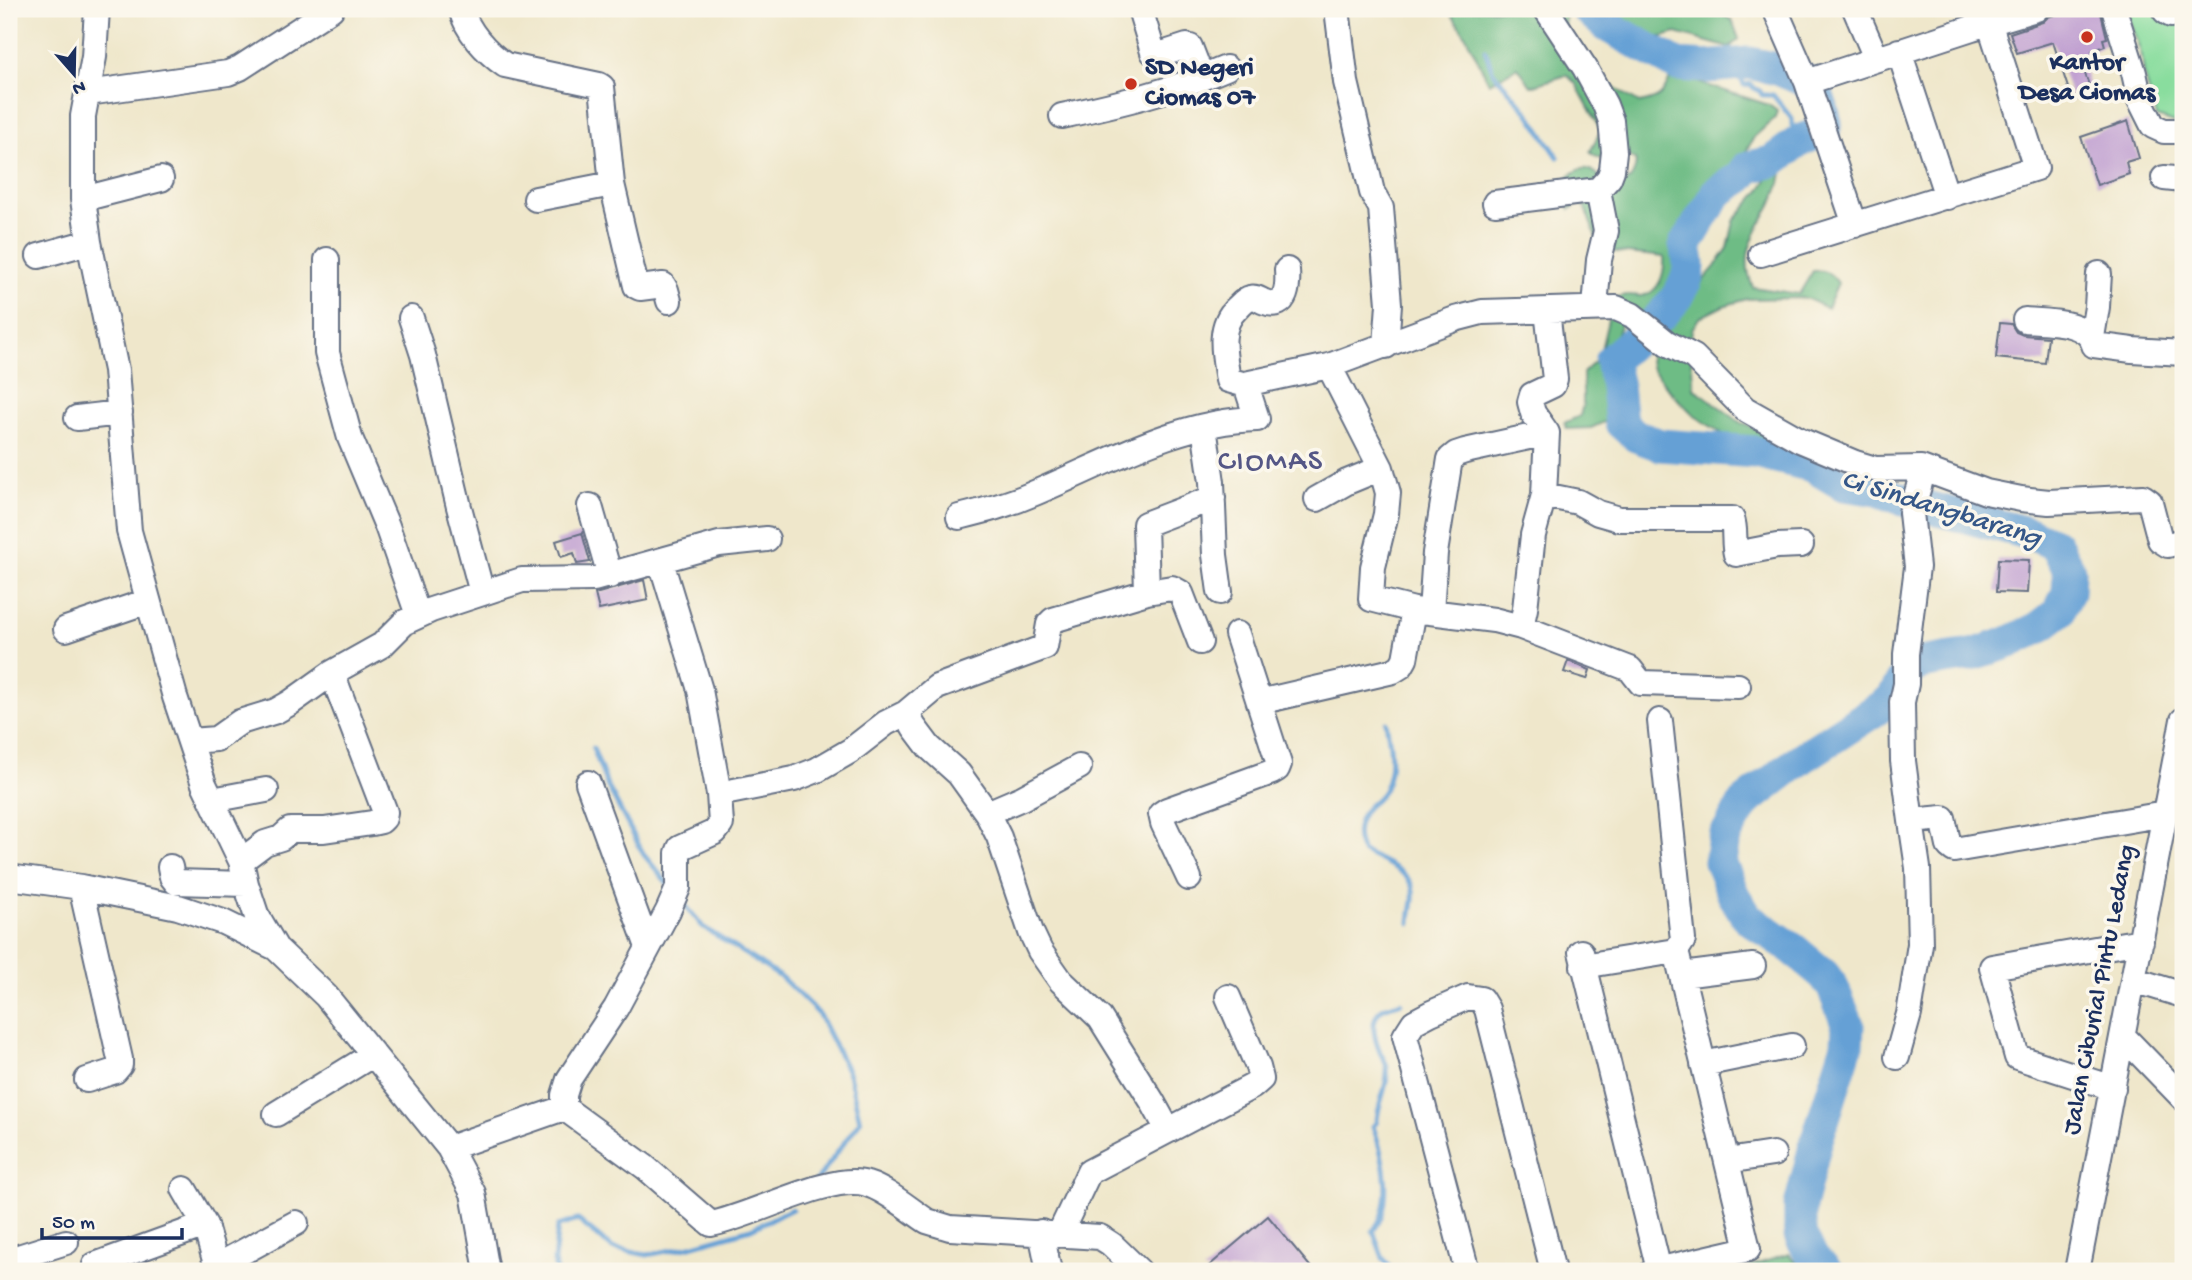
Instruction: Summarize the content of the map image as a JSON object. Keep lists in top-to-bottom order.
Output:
{
  "streets": {
    "street": ["Jalan Ciburial Pintu Ledang"]
  },
  "districts": ["CIOMAS"],
  "water": ["Ci Sindangbarang"],
  "places": ["Kantor Desa Ciomas", "SD Negeri Ciomas 07"],
  "scale_bar": "50 m",
  "north": "bottom"
}
